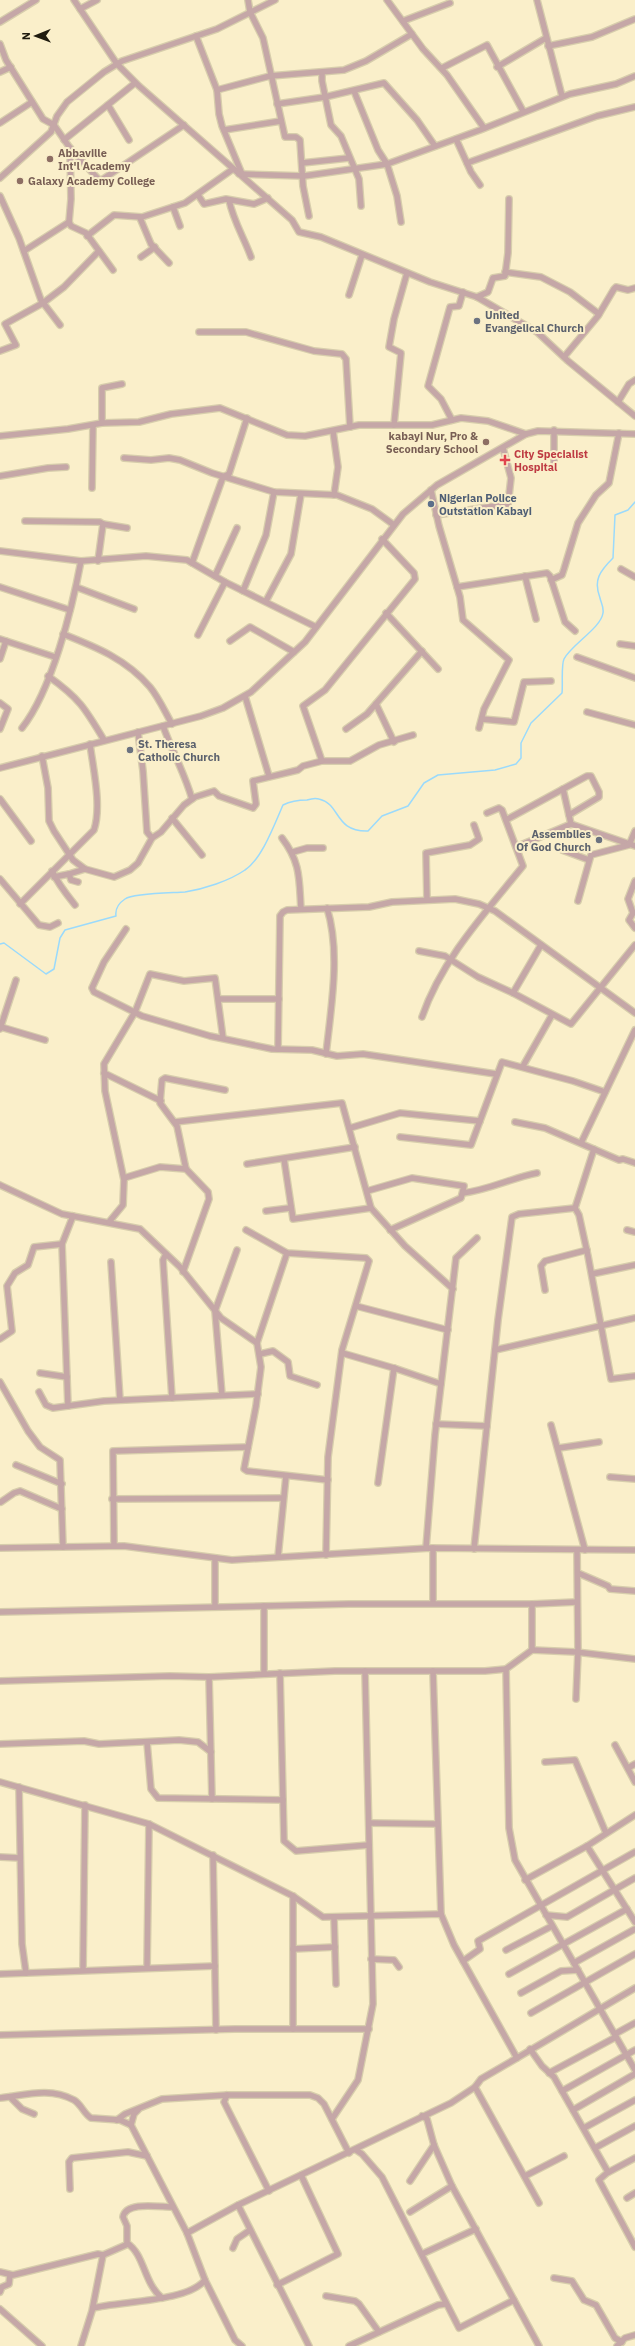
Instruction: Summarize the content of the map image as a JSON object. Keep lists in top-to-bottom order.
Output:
{
  "places": {
    "other": [
      "Abbaville Int'l Academy",
      "Galaxy Academy College",
      "United Evangelical Church",
      "kabayi Nur, Pro & Secondary School",
      "Nigerian Police Outstation Kabayi",
      "St. Theresa Catholic Church",
      "Assemblies Of God Church"
    ],
    "health": ["City Specialist Hospital"]
  },
  "north": "left"
}
